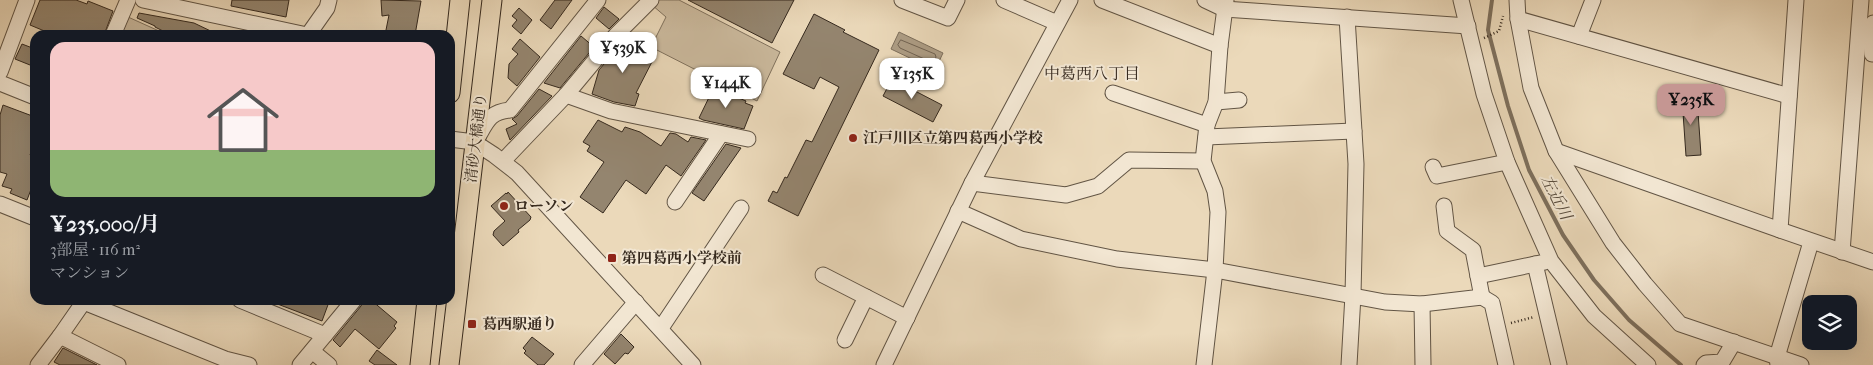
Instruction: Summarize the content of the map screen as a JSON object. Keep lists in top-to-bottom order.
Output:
{
  "streets": {
    "main road": ["清砂大橋通り"]
  },
  "districts": ["中葛西八丁目"],
  "water": ["左近川"],
  "places": {
    "other": ["江戸川区立第四葛西小学校", "ローソン"],
    "transit": ["第四葛西小学校前", "葛西駅通り"]
  },
  "page": {
    "list": [
      {
        "name": "¥235,000/月",
        "note": "3部屋 · 116 m² · マンション"
      }
    ],
    "price": [
      "¥539K",
      "¥135K",
      "¥144K",
      "¥235K"
    ]
  }
}
